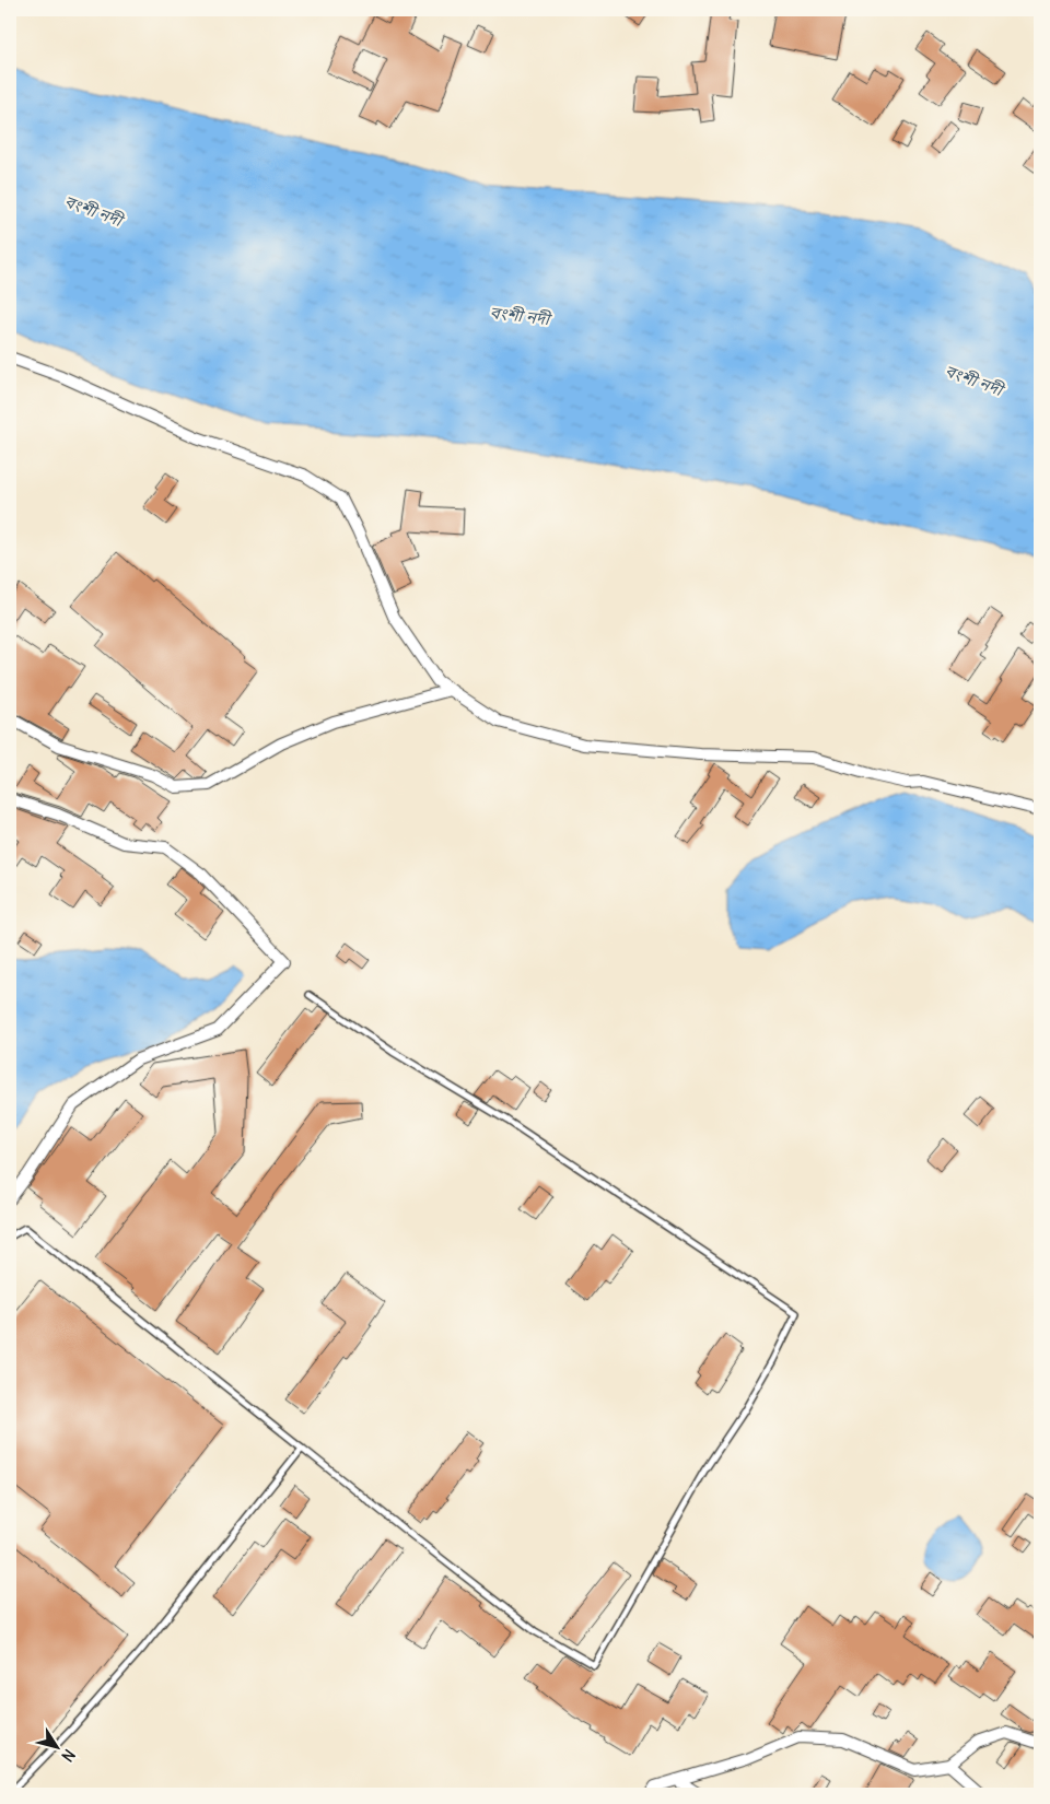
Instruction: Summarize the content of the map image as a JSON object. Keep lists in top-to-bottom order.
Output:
{
  "water": ["বংশী নদী"],
  "north": "bottom right"
}
